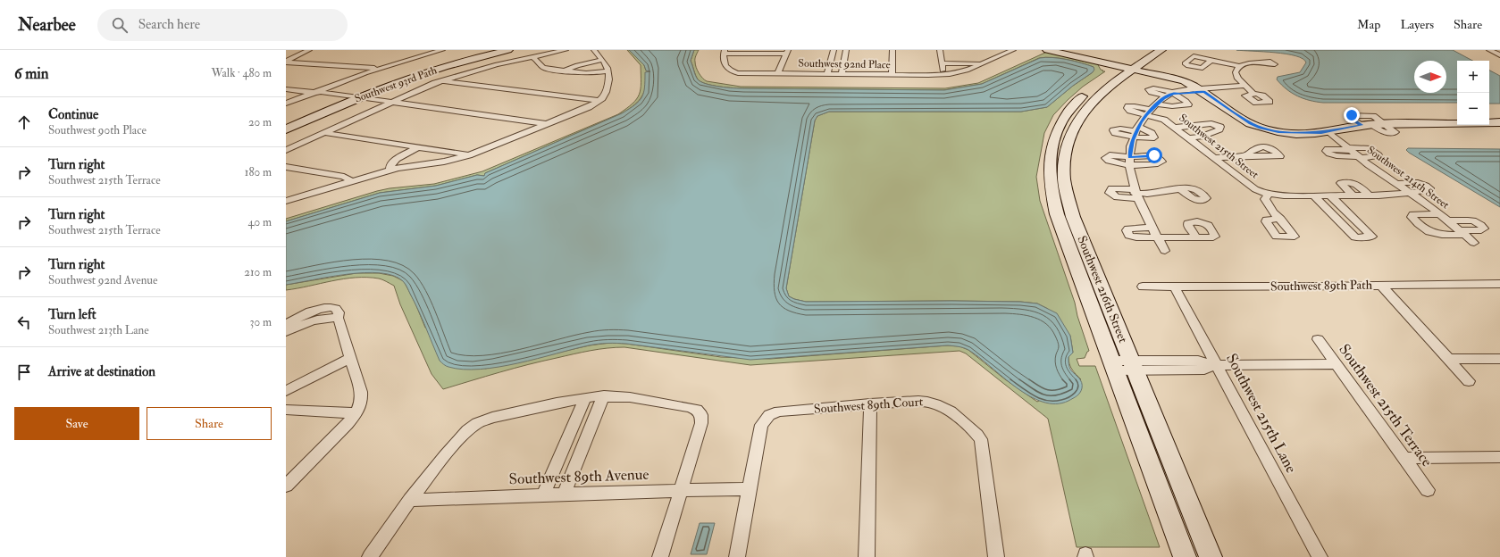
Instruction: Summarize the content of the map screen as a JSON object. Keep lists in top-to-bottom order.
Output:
{
  "streets": {
    "street": [
      "Southwest 92nd Place",
      "Southwest 93rd Path",
      "Southwest 215th Street",
      "Southwest 214th Street",
      "Southwest 89th Path",
      "Southwest 216th Street",
      "Southwest 89th Court",
      "Southwest 215th Terrace",
      "Southwest 215th Lane",
      "Southwest 89th Avenue"
    ]
  },
  "crossings": [
    ["Southwest 215th Street", "Southwest 214th Street"],
    ["Southwest 89th Path", "Southwest 215th Lane"],
    ["Southwest 89th Court", "Southwest 89th Avenue"]
  ],
  "north": "right",
  "page": {
    "header": "Nearbee",
    "search": "Search here",
    "nav": ["Map", "Layers", "Share"],
    "heading": ["6 min", "Walk · 480 m"],
    "map_buttons": ["+", "−"],
    "list": [
      ["Continue", "Southwest 90th Place", "20 m"],
      ["Turn right", "Southwest 215th Terrace", "180 m"],
      ["Turn right", "Southwest 215th Terrace", "40 m"],
      ["Turn right", "Southwest 92nd Avenue", "210 m"],
      ["Turn left", "Southwest 213th Lane", "30 m"],
      "Arrive at destination"
    ],
    "buttons": ["Save", "Share"]
  }
}
